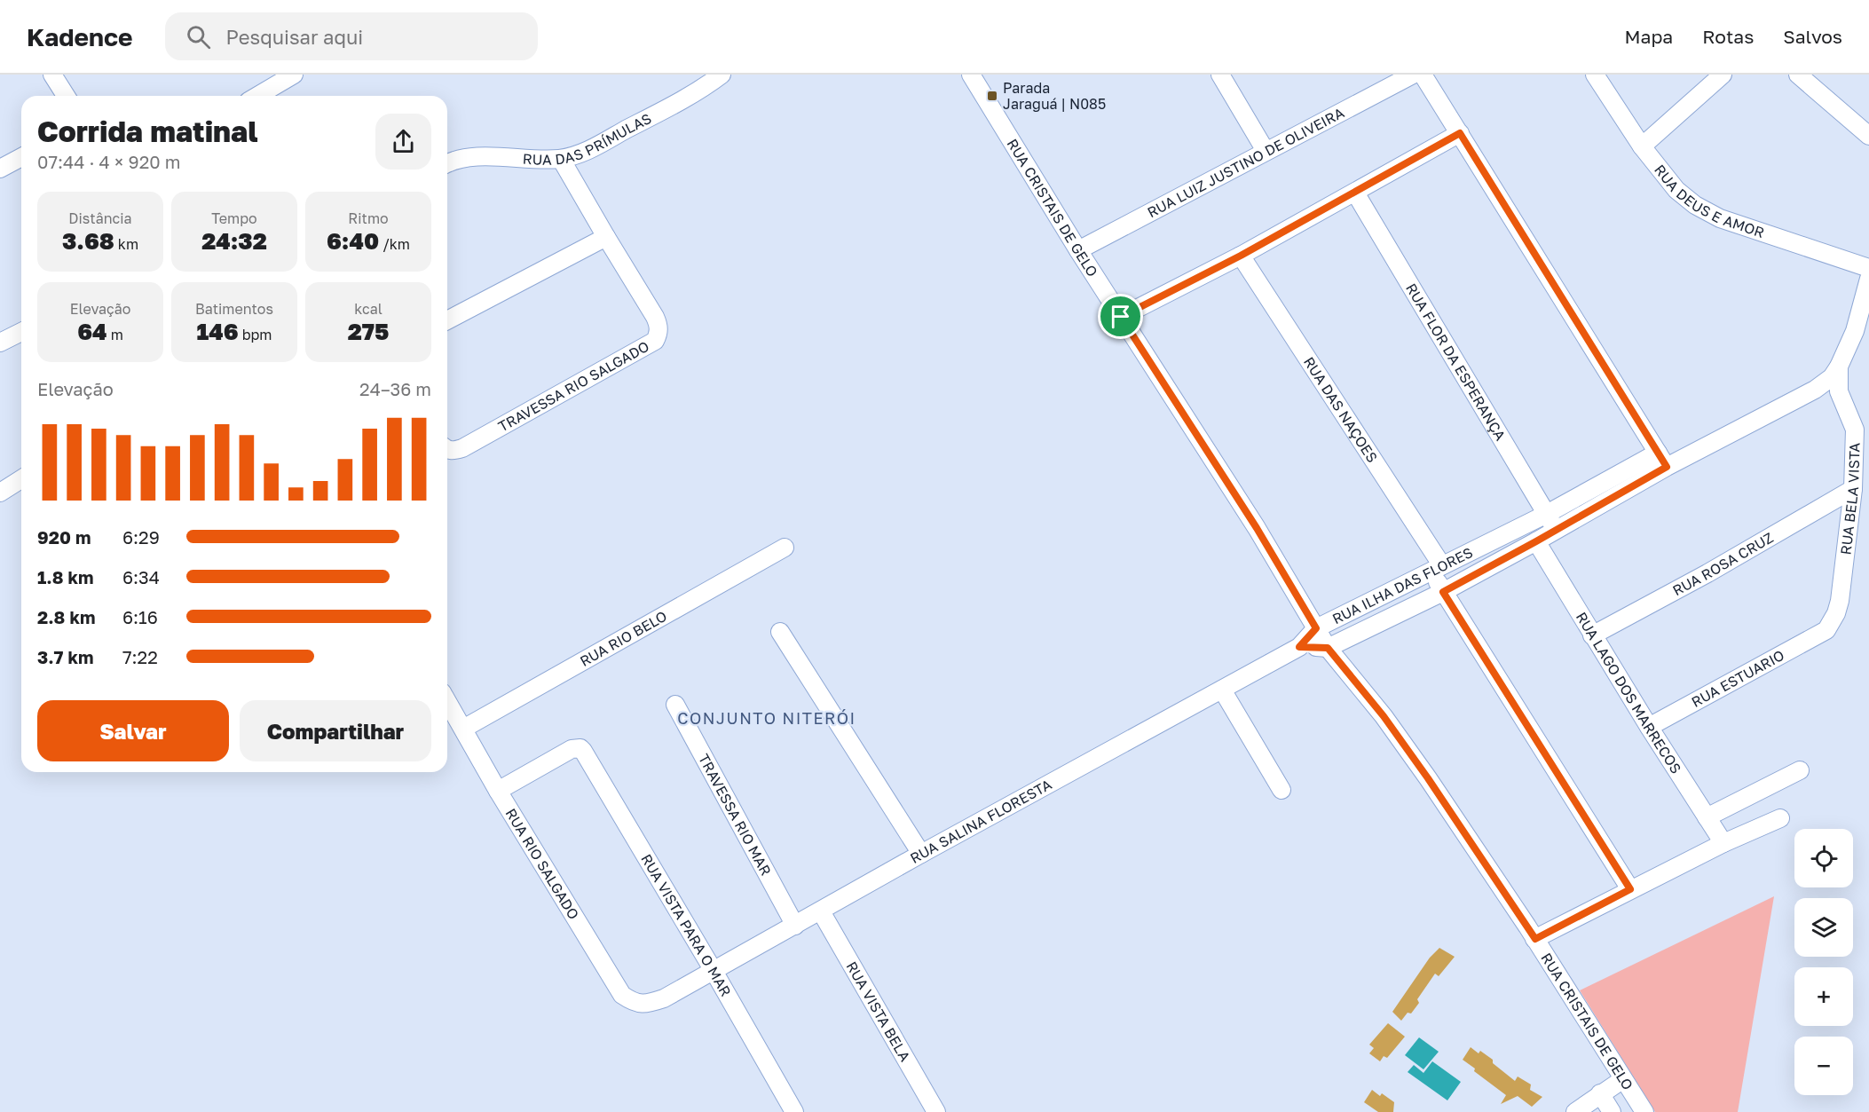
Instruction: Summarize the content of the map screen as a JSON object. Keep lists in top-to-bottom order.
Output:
{
  "streets": {
    "street": [
      "RUA DAS PRÍMULAS",
      "RUA LUIZ JUSTINO DE OLIVEIRA",
      "RUA DEUS E AMOR",
      "RUA CRISTAIS DE GELO",
      "RUA FLOR DA ESPERANÇA",
      "TRAVESSA RIO SALGADO",
      "RUA DAS NAÇOES",
      "RUA BELA VISTA",
      "RUA ROSA CRUZ",
      "RUA ILHA DAS FLORES",
      "RUA RIO BELO",
      "RUA ESTUARIO",
      "RUA LAGO DOS MARRECOS",
      "TRAVESSA RIO MAR",
      "RUA SALINA FLORESTA",
      "RUA RIO SALGADO",
      "RUA VISTA PARA O MAR",
      "RUA VISTA BELA"
    ]
  },
  "crossings": [
    ["RUA LUIZ JUSTINO DE OLIVEIRA", "RUA CRISTAIS DE GELO"],
    ["RUA CRISTAIS DE GELO", "RUA ILHA DAS FLORES"],
    ["RUA FLOR DA ESPERANÇA", "RUA ILHA DAS FLORES"],
    ["RUA DAS NAÇOES", "RUA ILHA DAS FLORES"],
    ["RUA BELA VISTA", "RUA ROSA CRUZ"],
    ["RUA BELA VISTA", "RUA ILHA DAS FLORES"],
    ["RUA BELA VISTA", "RUA ESTUARIO"],
    ["RUA ROSA CRUZ", "RUA LAGO DOS MARRECOS"],
    ["RUA ILHA DAS FLORES", "RUA LAGO DOS MARRECOS"],
    ["RUA ILHA DAS FLORES", "RUA SALINA FLORESTA"],
    ["RUA RIO BELO", "RUA RIO SALGADO"],
    ["RUA ESTUARIO", "RUA LAGO DOS MARRECOS"],
    ["TRAVESSA RIO MAR", "RUA SALINA FLORESTA"],
    ["RUA SALINA FLORESTA", "RUA RIO SALGADO"],
    ["RUA SALINA FLORESTA", "RUA VISTA PARA O MAR"],
    ["RUA SALINA FLORESTA", "RUA VISTA BELA"],
    ["RUA RIO SALGADO", "RUA VISTA PARA O MAR"]
  ],
  "districts": ["CONJUNTO NITERÓI"],
  "places": {
    "transit": ["Parada Jaraguá | N085"]
  },
  "page": {
    "header": "Kadence",
    "search": "Pesquisar aqui",
    "nav": ["Mapa", "Rotas", "Salvos"],
    "heading": ["Corrida matinal", "07:44 · 4 × 920 m"],
    "stats": [
      ["Distância", "3.68 km"],
      ["Tempo", "24:32"],
      ["Ritmo", "6:40 /km"],
      ["Elevação", "64 m"],
      ["Batimentos", "146 bpm"],
      ["kcal", "275"]
    ],
    "chart": ["Elevação", "24–36 m"],
    "list": [
      {
        "name": "920 m",
        "note": "6:29"
      },
      {
        "name": "1.8 km",
        "note": "6:34"
      },
      {
        "name": "2.8 km",
        "note": "6:16"
      },
      {
        "name": "3.7 km",
        "note": "7:22"
      }
    ],
    "buttons": ["Salvar", "Compartilhar"],
    "map_buttons": ["+", "−"]
  }
}
